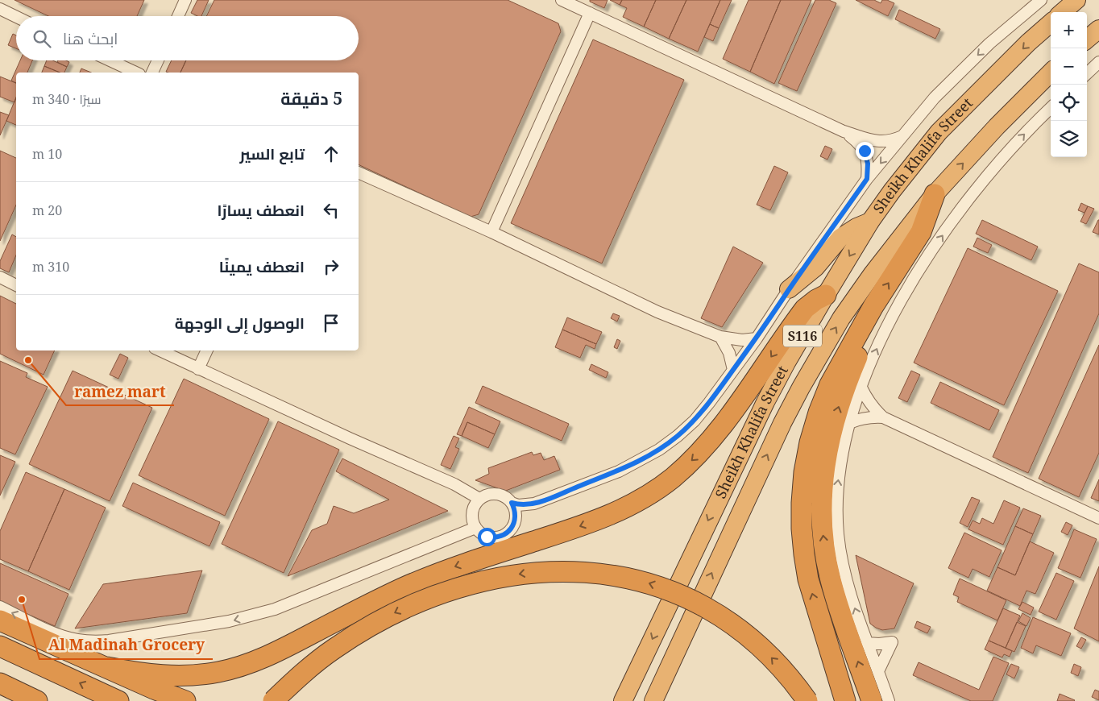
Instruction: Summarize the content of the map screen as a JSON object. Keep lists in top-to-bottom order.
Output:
{
  "streets": {
    "highway": ["Sheikh Khalifa Street", "S116"]
  },
  "places": ["ramez mart", "Al Madinah Grocery"],
  "page": {
    "map_buttons": ["+", "−"],
    "search": "ابحث هنا",
    "heading": ["5 دقيقة", "سيرًا · 340 m"],
    "list": [
      ["تابع السير", "10 m"],
      ["انعطف يسارًا", "20 m"],
      ["انعطف يمينًا", "310 m"],
      "الوصول إلى الوجهة"
    ]
  }
}
